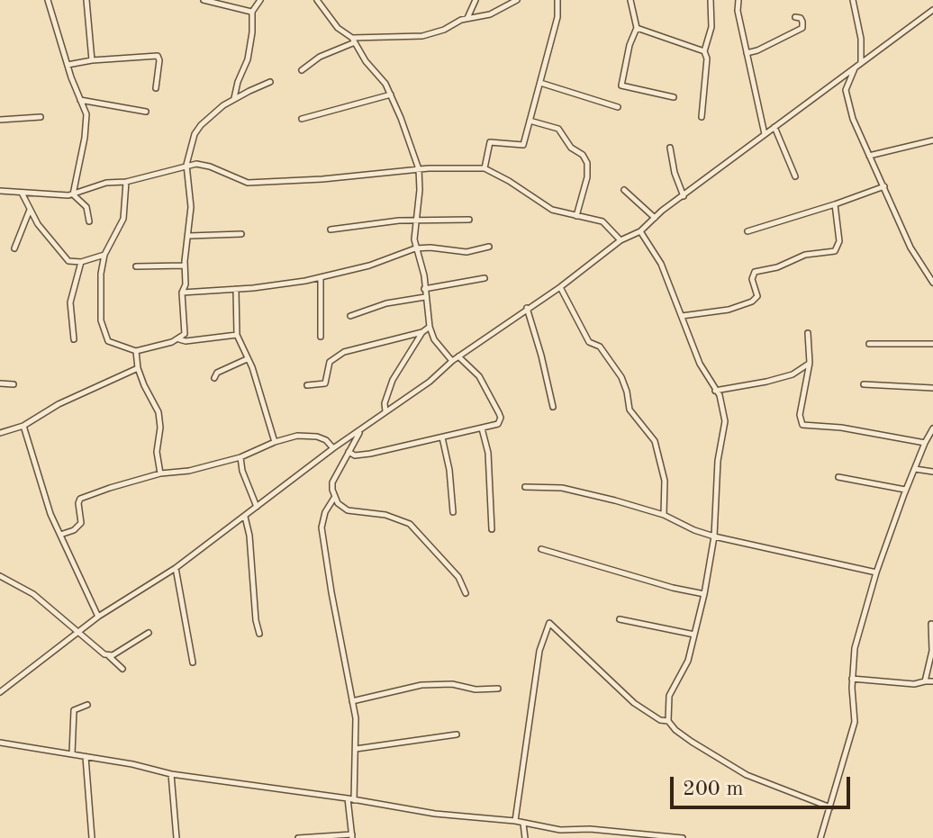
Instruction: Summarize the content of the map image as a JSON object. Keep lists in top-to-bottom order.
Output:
{
  "scale_bar": "200 m"
}
